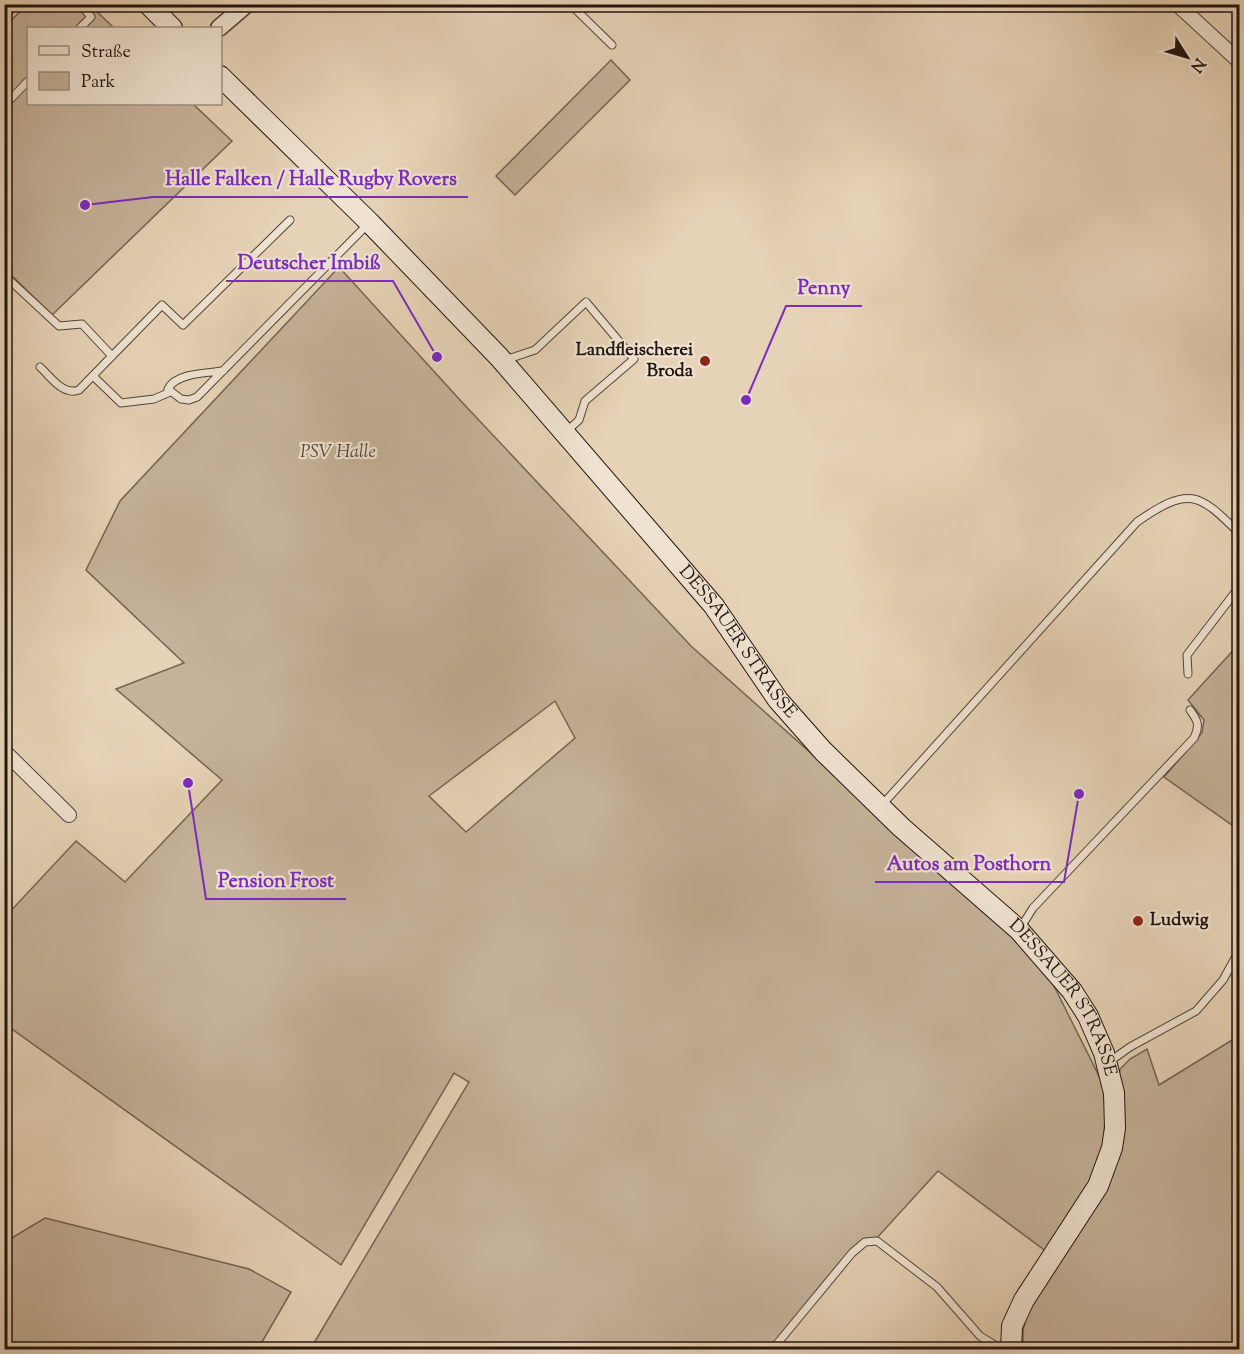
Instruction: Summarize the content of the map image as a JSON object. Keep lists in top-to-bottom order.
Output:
{
  "streets": {
    "main road": ["DESSAUER STRASSE"]
  },
  "parks": ["PSV Halle"],
  "places": [
    "Halle Falken / Halle Rugby Rovers",
    "Deutscher Imbiß",
    "Landfleischerei Broda",
    "Penny",
    "Pension Frost",
    "Autos am Posthorn",
    "Ludwig"
  ],
  "legend": ["Straße", "Park"],
  "north": "bottom right"
}
